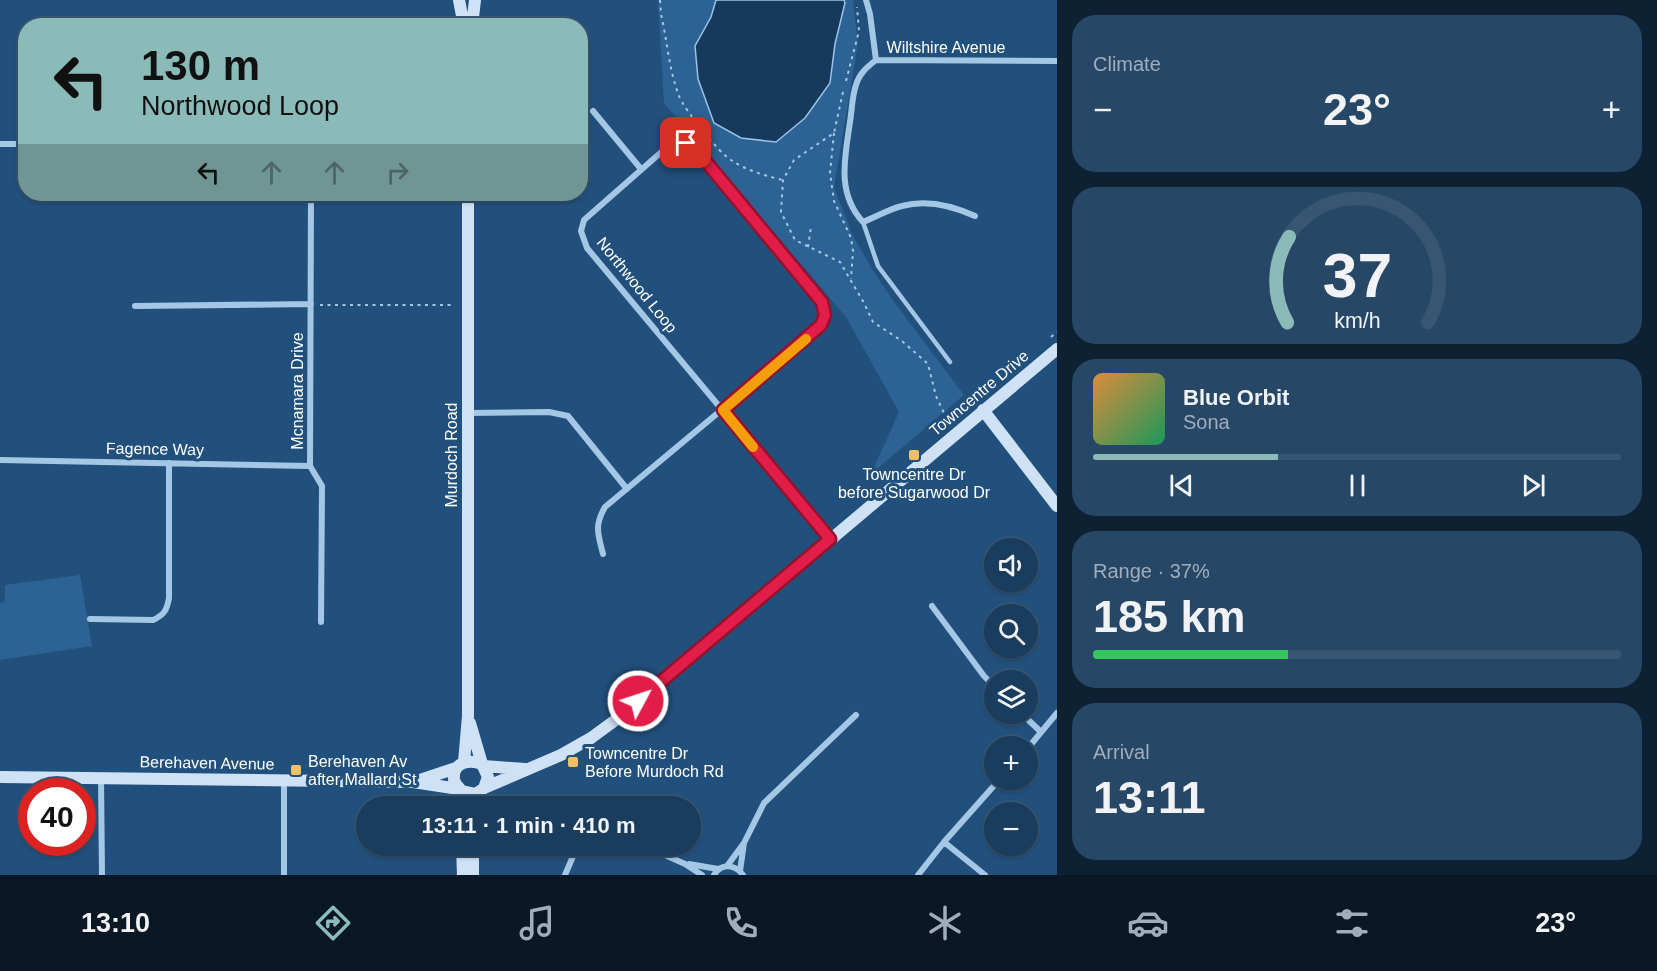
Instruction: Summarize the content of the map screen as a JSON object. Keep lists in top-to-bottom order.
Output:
{
  "streets": {
    "street": [
      "Wiltshire Avenue",
      "Northwood Loop",
      "Mcnamara Drive",
      "Towncentre Drive",
      "Fagence Way",
      "Murdoch Road",
      "Berehaven Avenue"
    ]
  },
  "crossings": [
    ["Northwood Loop", "Towncentre Drive"],
    ["Mcnamara Drive", "Fagence Way"],
    ["Towncentre Drive", "Murdoch Road"],
    ["Towncentre Drive", "Berehaven Avenue"],
    ["Murdoch Road", "Berehaven Avenue"]
  ],
  "places": {
    "transit": ["Towncentre Dr before Sugarwood Dr", "Towncentre Dr Before Murdoch Rd", "Berehaven Av after Mallard St"]
  },
  "page": {
    "tile": [
      "Climate",
      ["Range · 37%", "185 km"],
      ["Arrival", "13:11"]
    ],
    "turn": ["130 m", "Northwood Loop"],
    "heat": ["−", "23°", "+"],
    "song": ["Blue Orbit", "Sona"],
    "map_buttons": ["+", "−"],
    "limit": "40",
    "trip": "13:11 · 1 min · 410 m",
    "tabs": ["13:10", "23°"],
    "gauge": ["37", "km/h"]
  }
}
